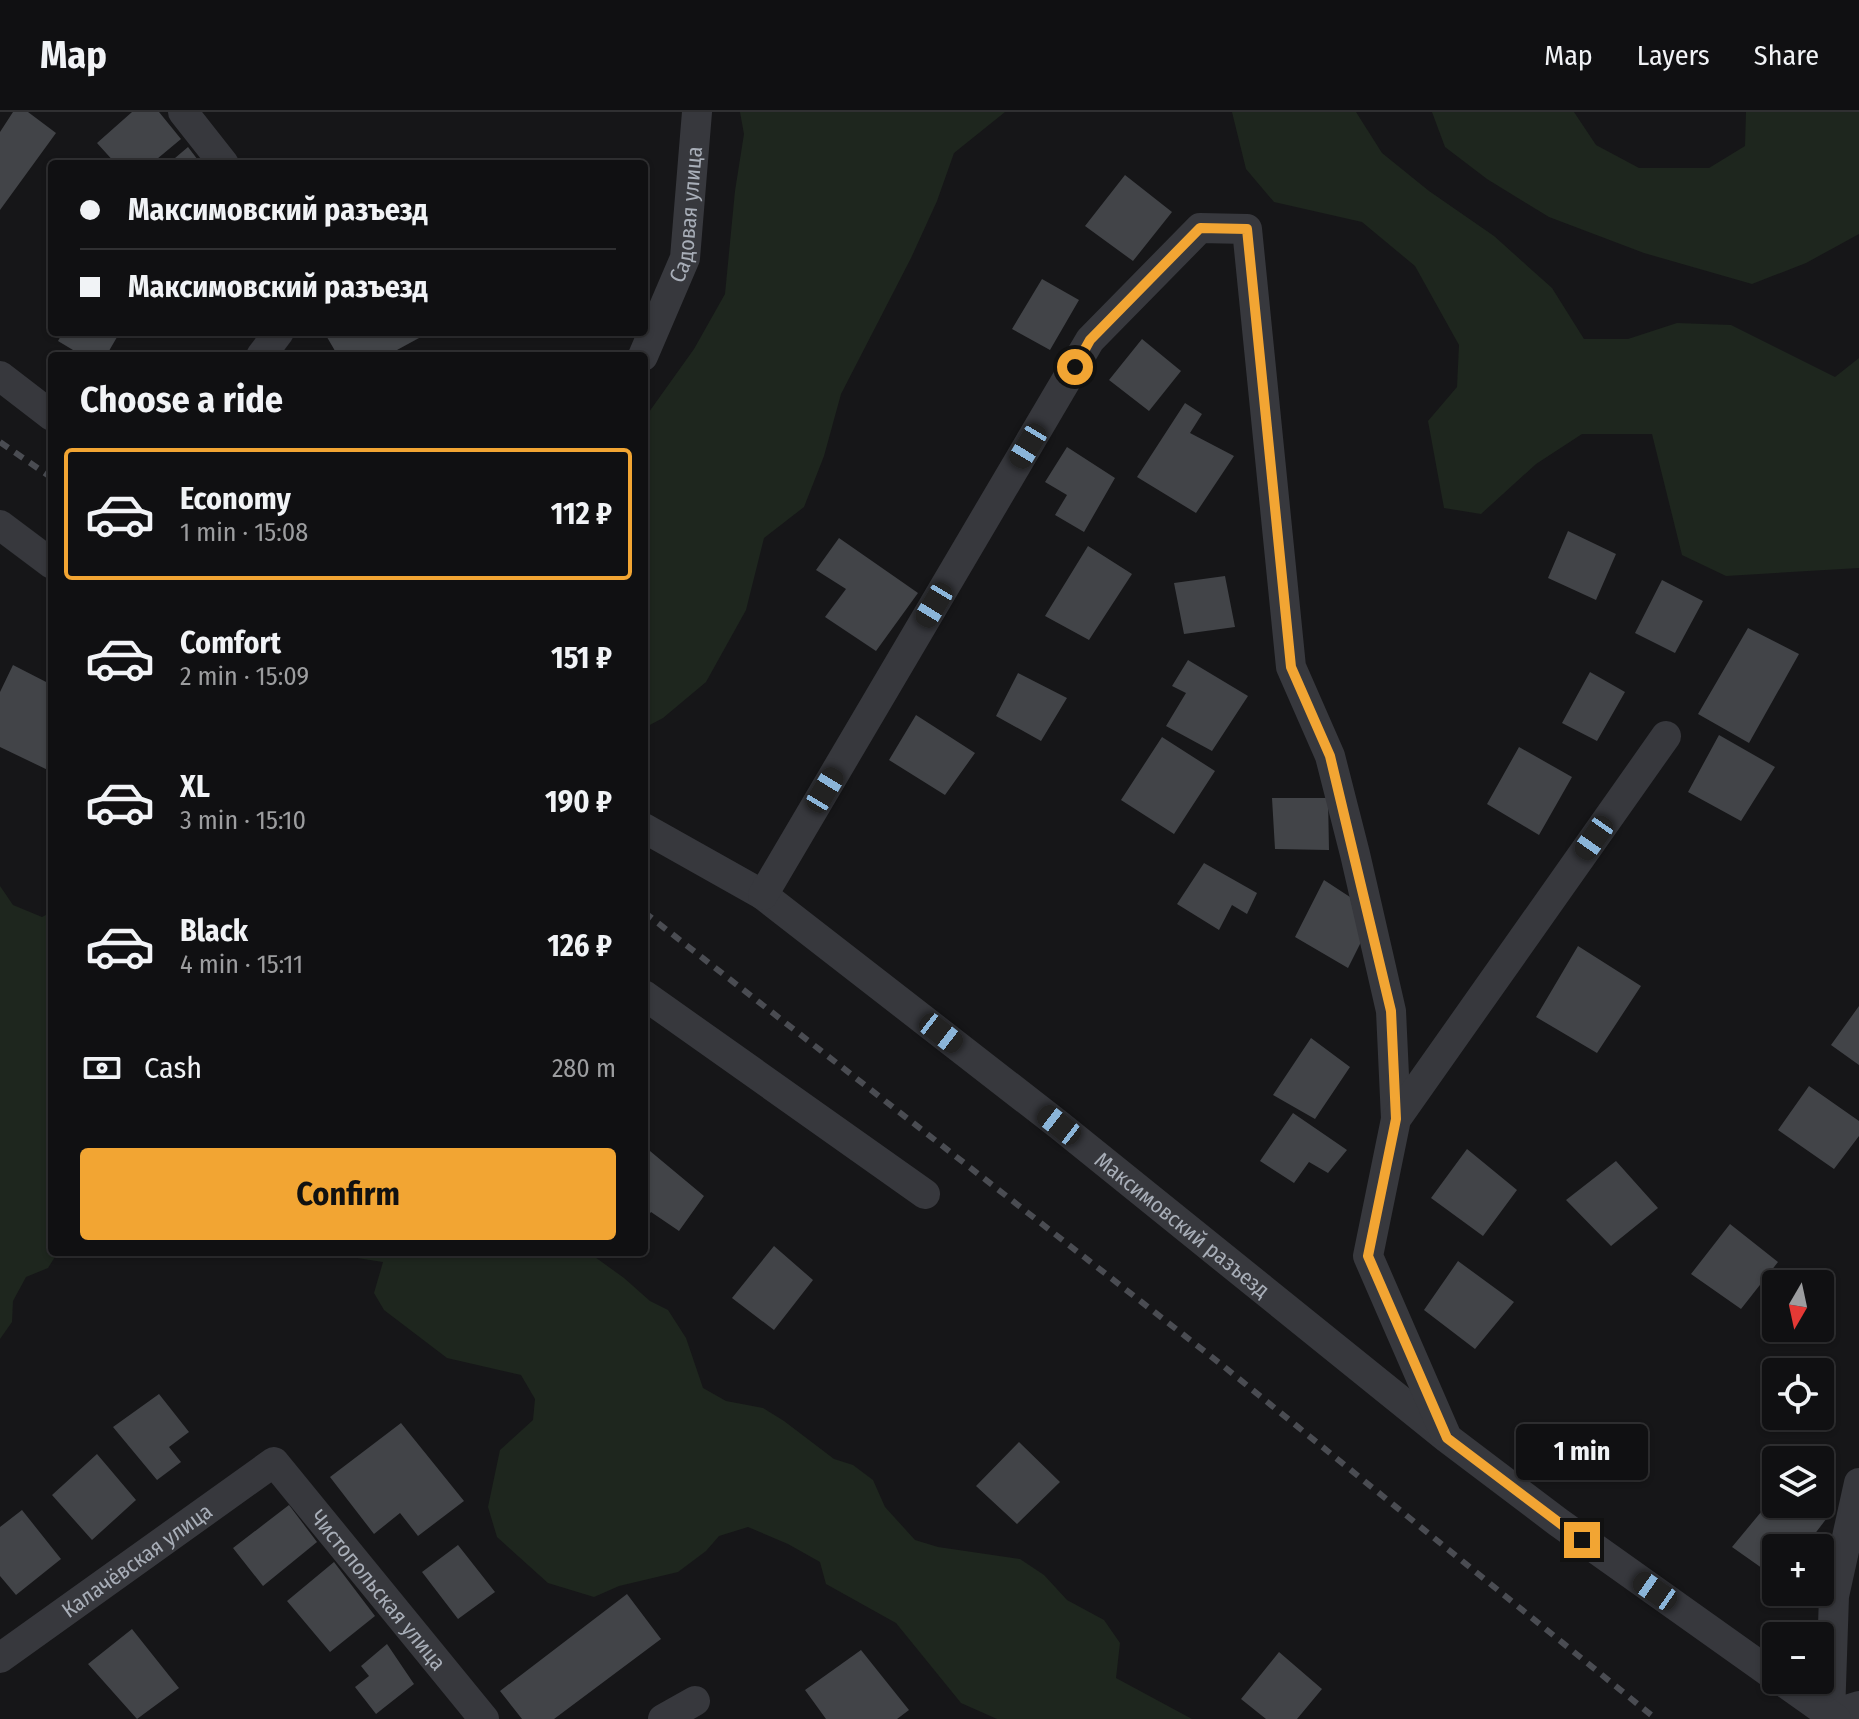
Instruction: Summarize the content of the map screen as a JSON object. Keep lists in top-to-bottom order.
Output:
{
  "streets": {
    "street": [
      "Садовая улица",
      "Максимовский разъезд",
      "Калачёвская улица",
      "Чистопольская улица"
    ]
  },
  "crossings": [
    ["Калачёвская улица", "Чистопольская улица"]
  ],
  "north": "bottom",
  "page": {
    "header": "Map",
    "nav": ["Map", "Layers", "Share"],
    "banner": ["Максимовский разъезд", "Максимовский разъезд"],
    "heading": "Choose a ride",
    "list": [
      {
        "name": "Economy",
        "note": "1 min · 15:08",
        "value": "112 ₽"
      },
      {
        "name": "Comfort",
        "note": "2 min · 15:09",
        "value": "151 ₽"
      },
      {
        "name": "XL",
        "note": "3 min · 15:10",
        "value": "190 ₽"
      },
      {
        "name": "Black",
        "note": "4 min · 15:11",
        "value": "126 ₽"
      }
    ],
    "pay": ["Cash", "280 m"],
    "buttons": "Confirm",
    "map_buttons": ["+", "−"],
    "bubble": "1 min"
  }
}
